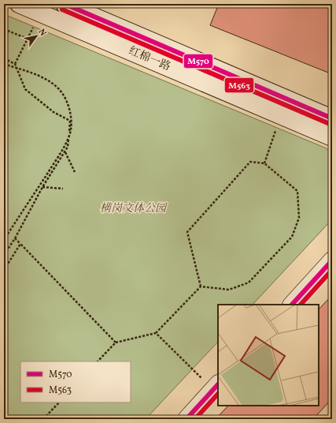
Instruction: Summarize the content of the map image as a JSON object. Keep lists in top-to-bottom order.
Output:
{
  "streets": {
    "main road": ["红棉一路"]
  },
  "parks": ["横岗文体公园"],
  "lines": ["transit line M570", "transit line M563"],
  "legend": ["M570", "M563"],
  "north": "top right"
}
